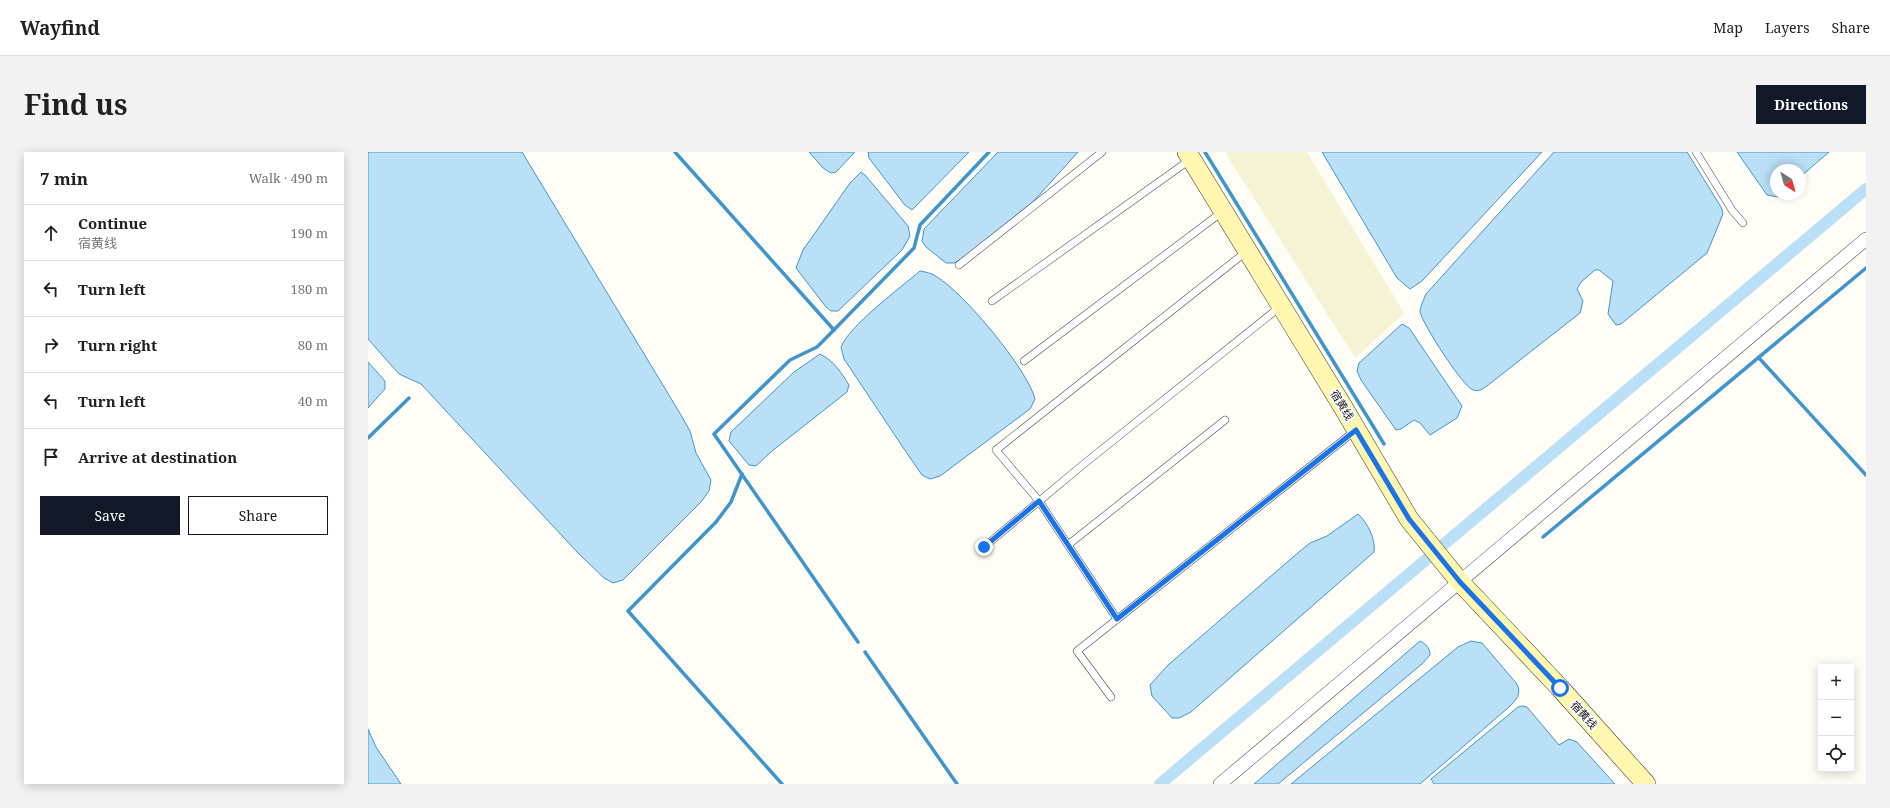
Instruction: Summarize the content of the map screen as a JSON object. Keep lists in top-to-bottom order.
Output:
{
  "streets": {
    "main road": ["宿黄线"]
  },
  "north": "bottom right",
  "page": {
    "header": "Wayfind",
    "nav": ["Map", "Layers", "Share"],
    "title": "Find us",
    "buttons": [
      "Directions",
      ["Save", "Share"]
    ],
    "heading": ["7 min", "Walk · 490 m"],
    "list": [
      ["Continue", "宿黄线", "190 m"],
      ["Turn left", "180 m"],
      ["Turn right", "80 m"],
      ["Turn left", "40 m"],
      "Arrive at destination"
    ],
    "map_buttons": ["+", "−"]
  }
}
